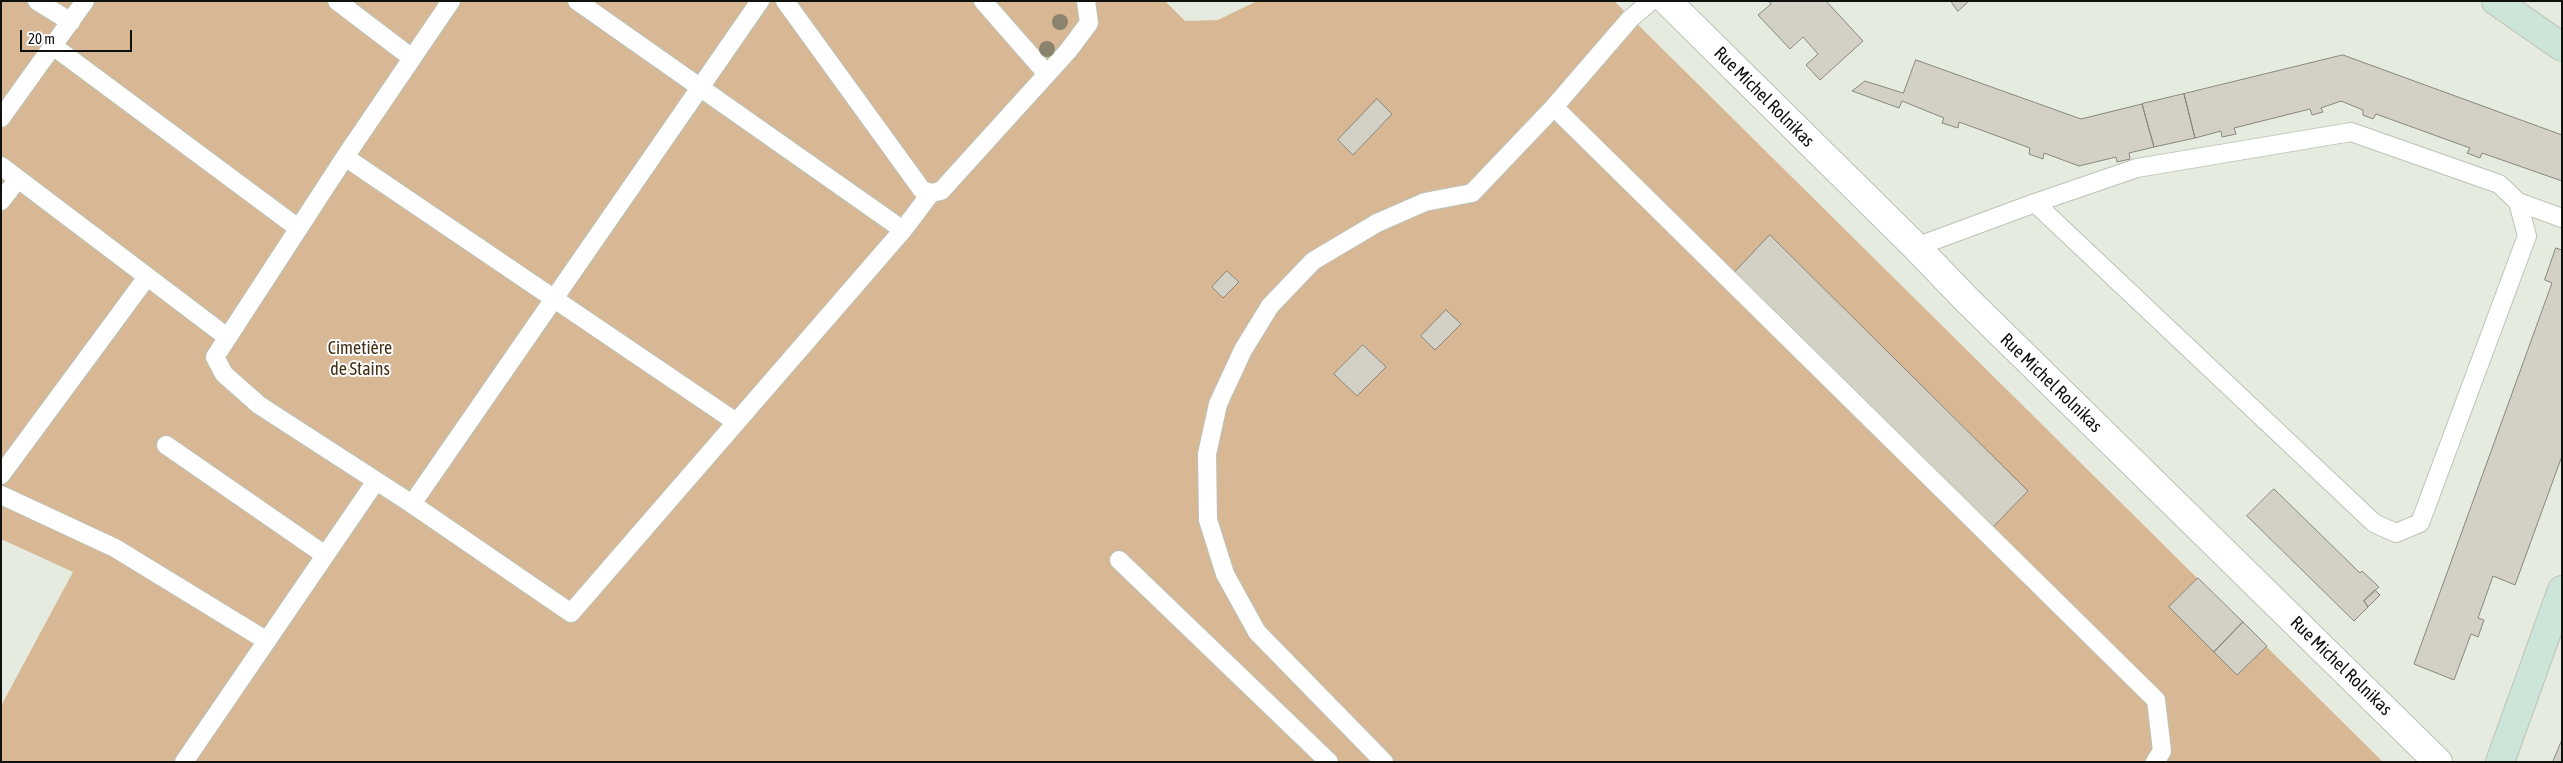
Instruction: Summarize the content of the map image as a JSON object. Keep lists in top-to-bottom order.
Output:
{
  "streets": {
    "street": ["Rue Michel Rolnikas"]
  },
  "parks": ["Cimetière de Stains"],
  "scale_bar": "20 m"
}
